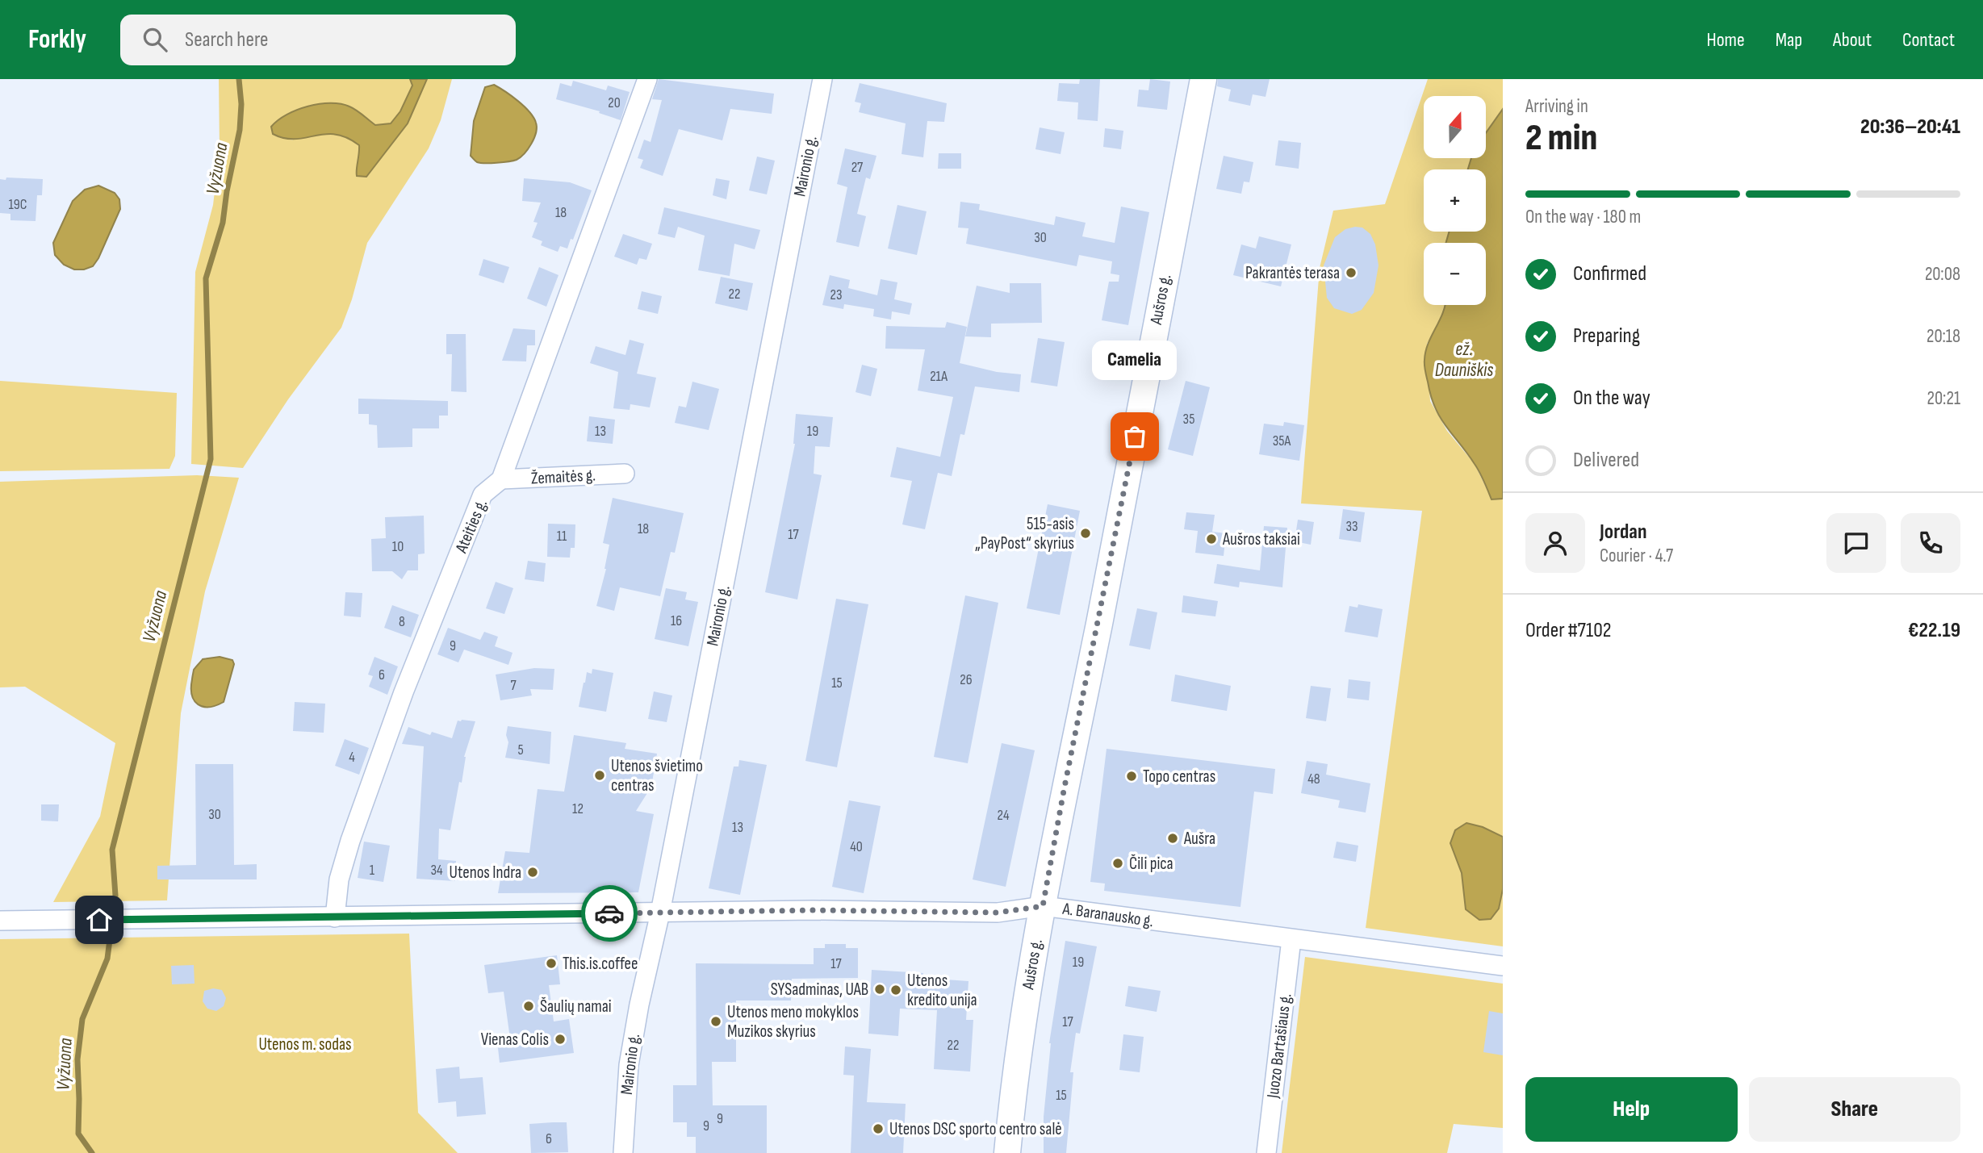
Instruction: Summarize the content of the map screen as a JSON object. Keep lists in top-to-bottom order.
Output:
{
  "streets": {
    "street": [
      "Maironio g.",
      "Aušros g.",
      "Žemaitės g.",
      "Ateities g.",
      "A. Baranausko g.",
      "Juozo Bartašiaus g."
    ]
  },
  "crossings": [
    ["Maironio g.", "A. Baranausko g."],
    ["Aušros g.", "A. Baranausko g."],
    ["Žemaitės g.", "Ateities g."],
    ["Ateities g.", "A. Baranausko g."],
    ["A. Baranausko g.", "Juozo Bartašiaus g."]
  ],
  "water": ["Vyžuona", "ež. Dauniškis"],
  "parks": ["Utenos m. sodas"],
  "places": [
    "Pakrantės terasa",
    "Camelia",
    "515-asis „PayPost“ skyrius",
    "Aušros taksiai",
    "Utenos švietimo centras",
    "Topo centras",
    "Aušra",
    "Čili pica",
    "Utenos Indra",
    "This.is.coffee",
    "SYSadminas, UAB",
    "Utenos kredito unija",
    "Šaulių namai",
    "Utenos meno mokyklos Muzikos skyrius",
    "Vienas Colis",
    "Utenos DSC sporto centro salė"
  ],
  "house_numbers": [
    "20",
    "27",
    "19C",
    "18",
    "30",
    "22",
    "23",
    "21A",
    "35",
    "13",
    "19",
    "35A",
    "33",
    "18",
    "17",
    "11",
    "10",
    "16",
    "8",
    "9",
    "6",
    "26",
    "15",
    "7",
    "5",
    "4",
    "48",
    "12",
    "30",
    "24",
    "13",
    "40",
    "1",
    "34",
    "19",
    "17",
    "17",
    "22",
    "15",
    "9",
    "9",
    "6"
  ],
  "north": "top",
  "page": {
    "header": "Forkly",
    "search": "Search here",
    "nav": [
      "Home",
      "Map",
      "About",
      "Contact"
    ],
    "heading": ["2 min", "Arriving in", "20:36–20:41"],
    "panel": [
      "Jordan",
      "Courier · 4.7",
      "Order #7102",
      "€22.19"
    ],
    "map_buttons": ["+", "−"],
    "bar": "On the way · 180 m",
    "list": [
      ["Confirmed", "20:08"],
      ["Preparing", "20:18"],
      ["On the way", "20:21"],
      "Delivered"
    ],
    "bubble": "Camelia",
    "buttons": ["Help", "Share"]
  }
}
